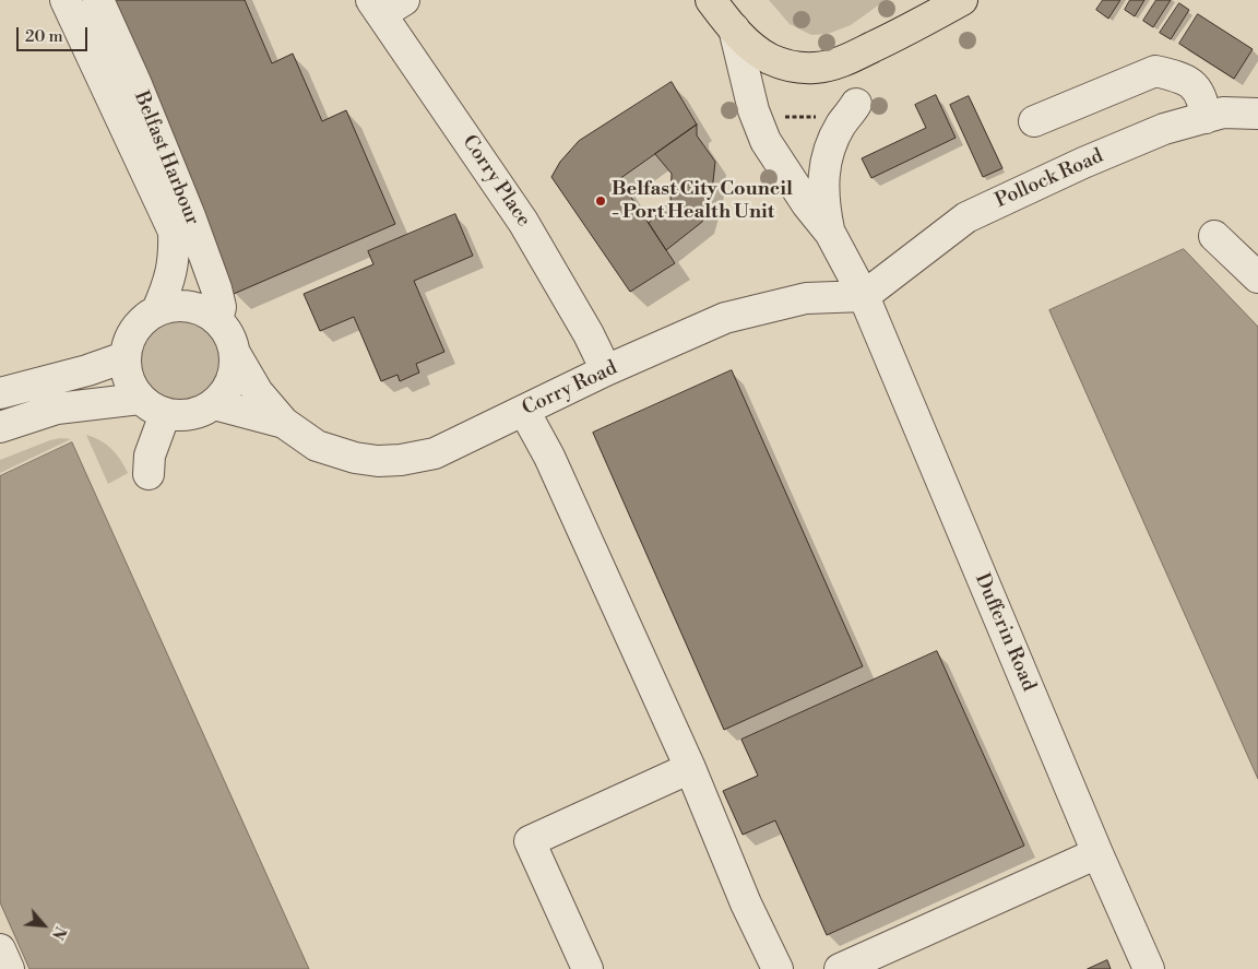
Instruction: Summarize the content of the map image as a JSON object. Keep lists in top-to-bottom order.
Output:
{
  "streets": {
    "street": [
      "Belfast Harbour",
      "Pollock Road",
      "Corry Place",
      "Corry Road",
      "Dufferin Road"
    ]
  },
  "crossings": [
    ["Belfast Harbour", "Corry Road"],
    ["Pollock Road", "Corry Road"],
    ["Pollock Road", "Dufferin Road"],
    ["Corry Place", "Corry Road"],
    ["Corry Road", "Dufferin Road"]
  ],
  "places": ["Belfast City Council - Port Health Unit"],
  "scale_bar": "20 m",
  "north": "bottom right"
}
